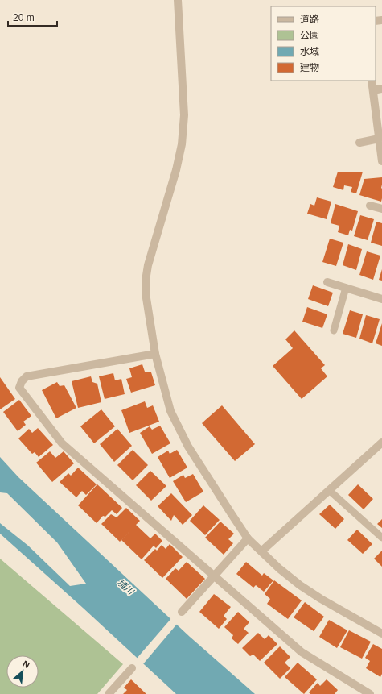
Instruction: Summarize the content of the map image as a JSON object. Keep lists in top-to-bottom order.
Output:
{
  "water": ["境川"],
  "legend": [
    "道路",
    "公園",
    "水域",
    "建物"
  ],
  "scale_bar": "20 m",
  "north": "top right"
}
